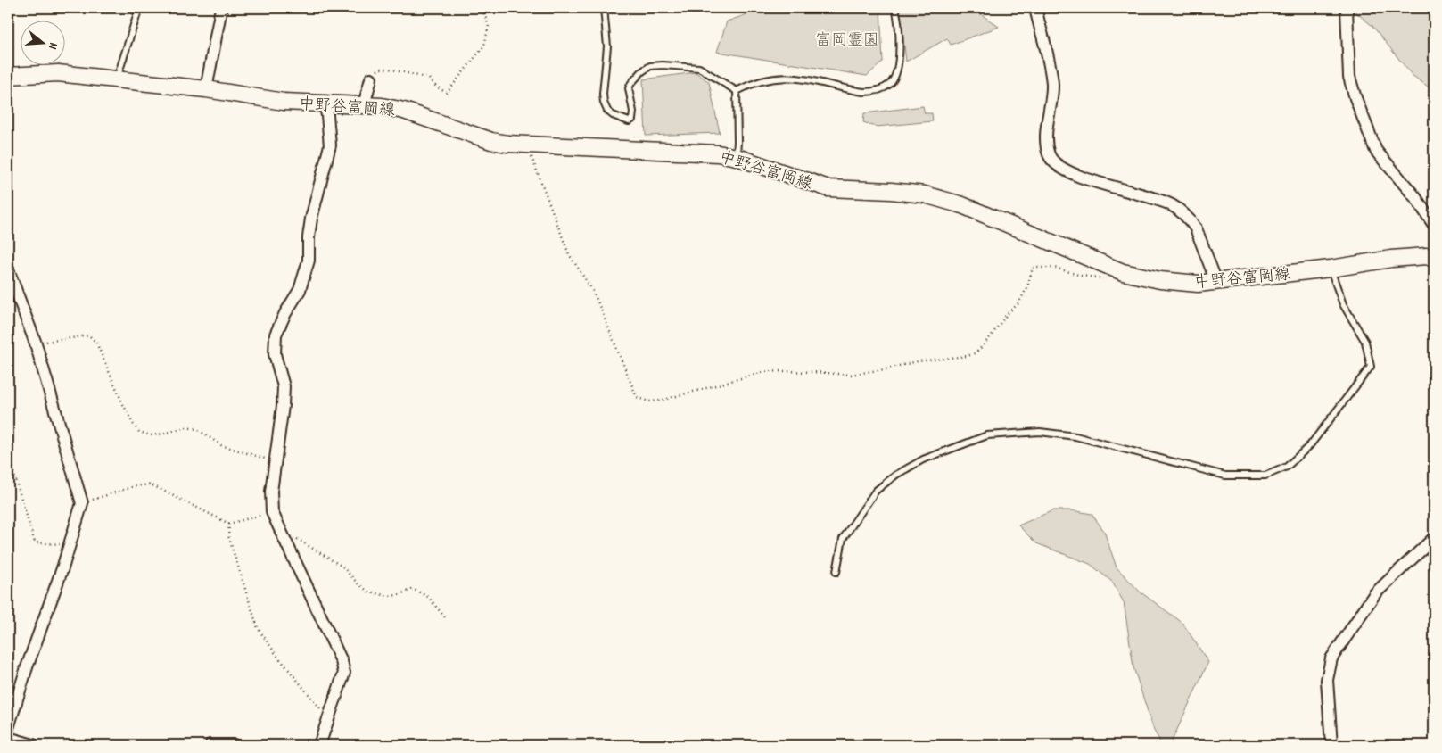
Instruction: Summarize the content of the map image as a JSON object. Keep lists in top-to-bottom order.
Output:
{
  "streets": {
    "main road": ["中野谷富岡線"]
  },
  "parks": ["富岡霊園"],
  "north": "right"
}
